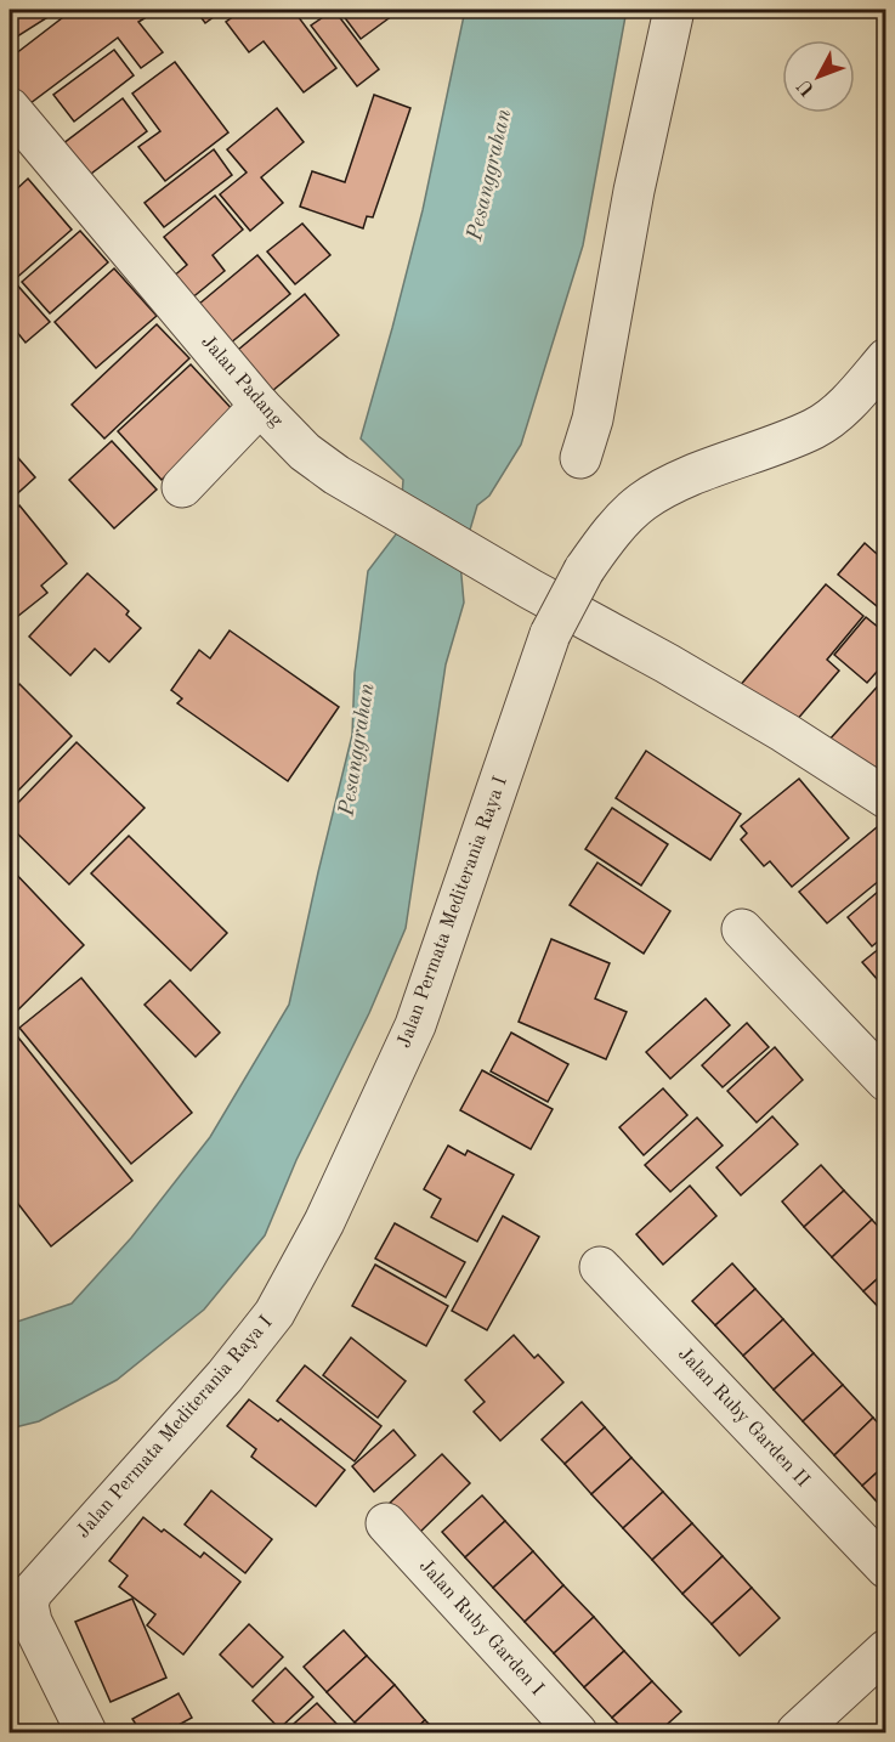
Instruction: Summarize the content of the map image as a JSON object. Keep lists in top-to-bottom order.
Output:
{
  "streets": {
    "street": [
      "Jalan Padang",
      "Jalan Permata Mediterania Raya I",
      "Jalan Ruby Garden II",
      "Jalan Ruby Garden I"
    ]
  },
  "water": ["Pesanggrahan"],
  "north": "bottom left"
}
